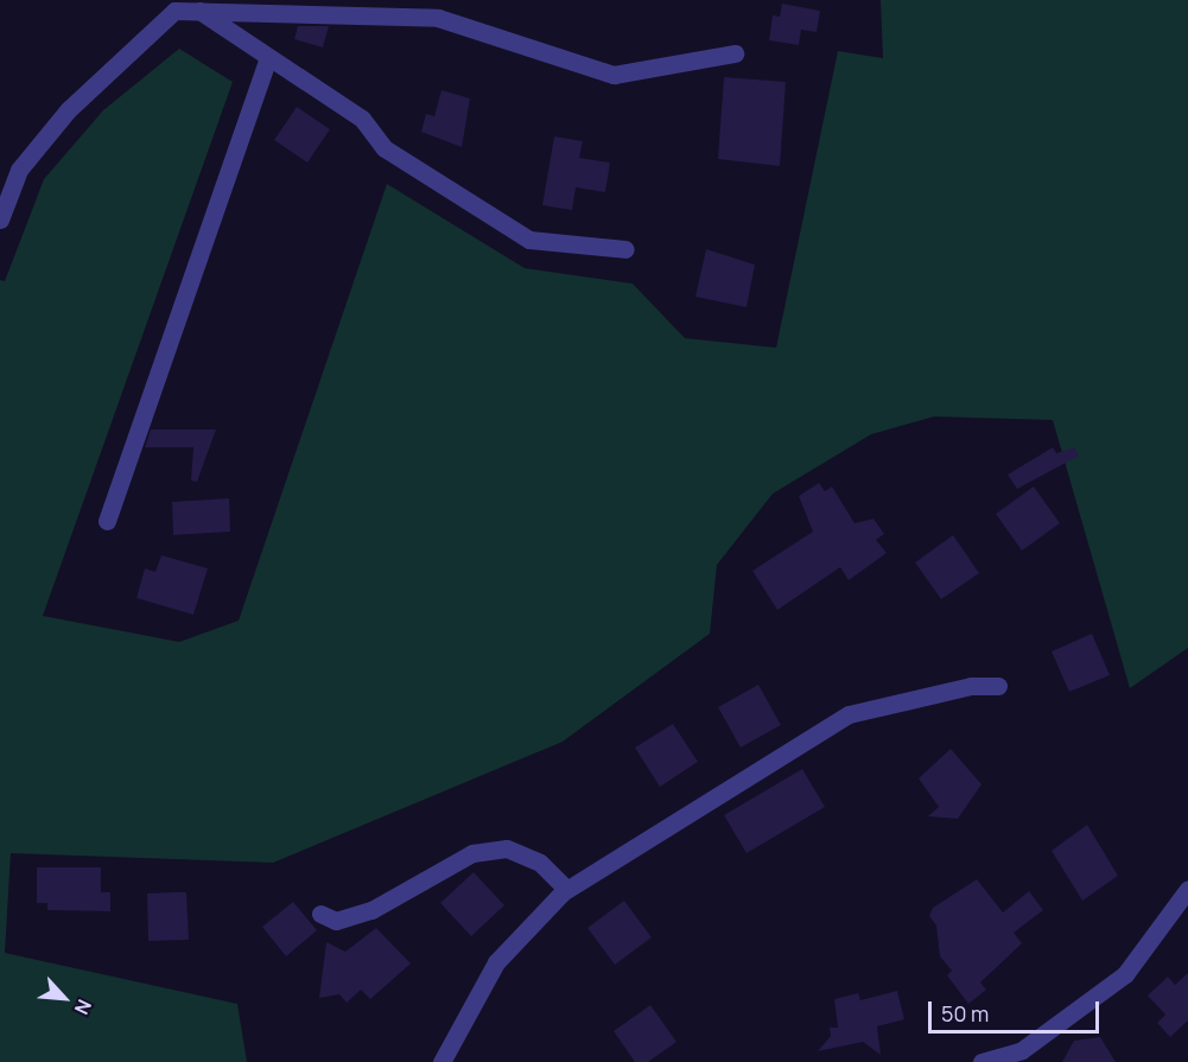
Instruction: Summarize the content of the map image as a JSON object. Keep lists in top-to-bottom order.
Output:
{
  "scale_bar": "50 m",
  "north": "bottom right"
}
